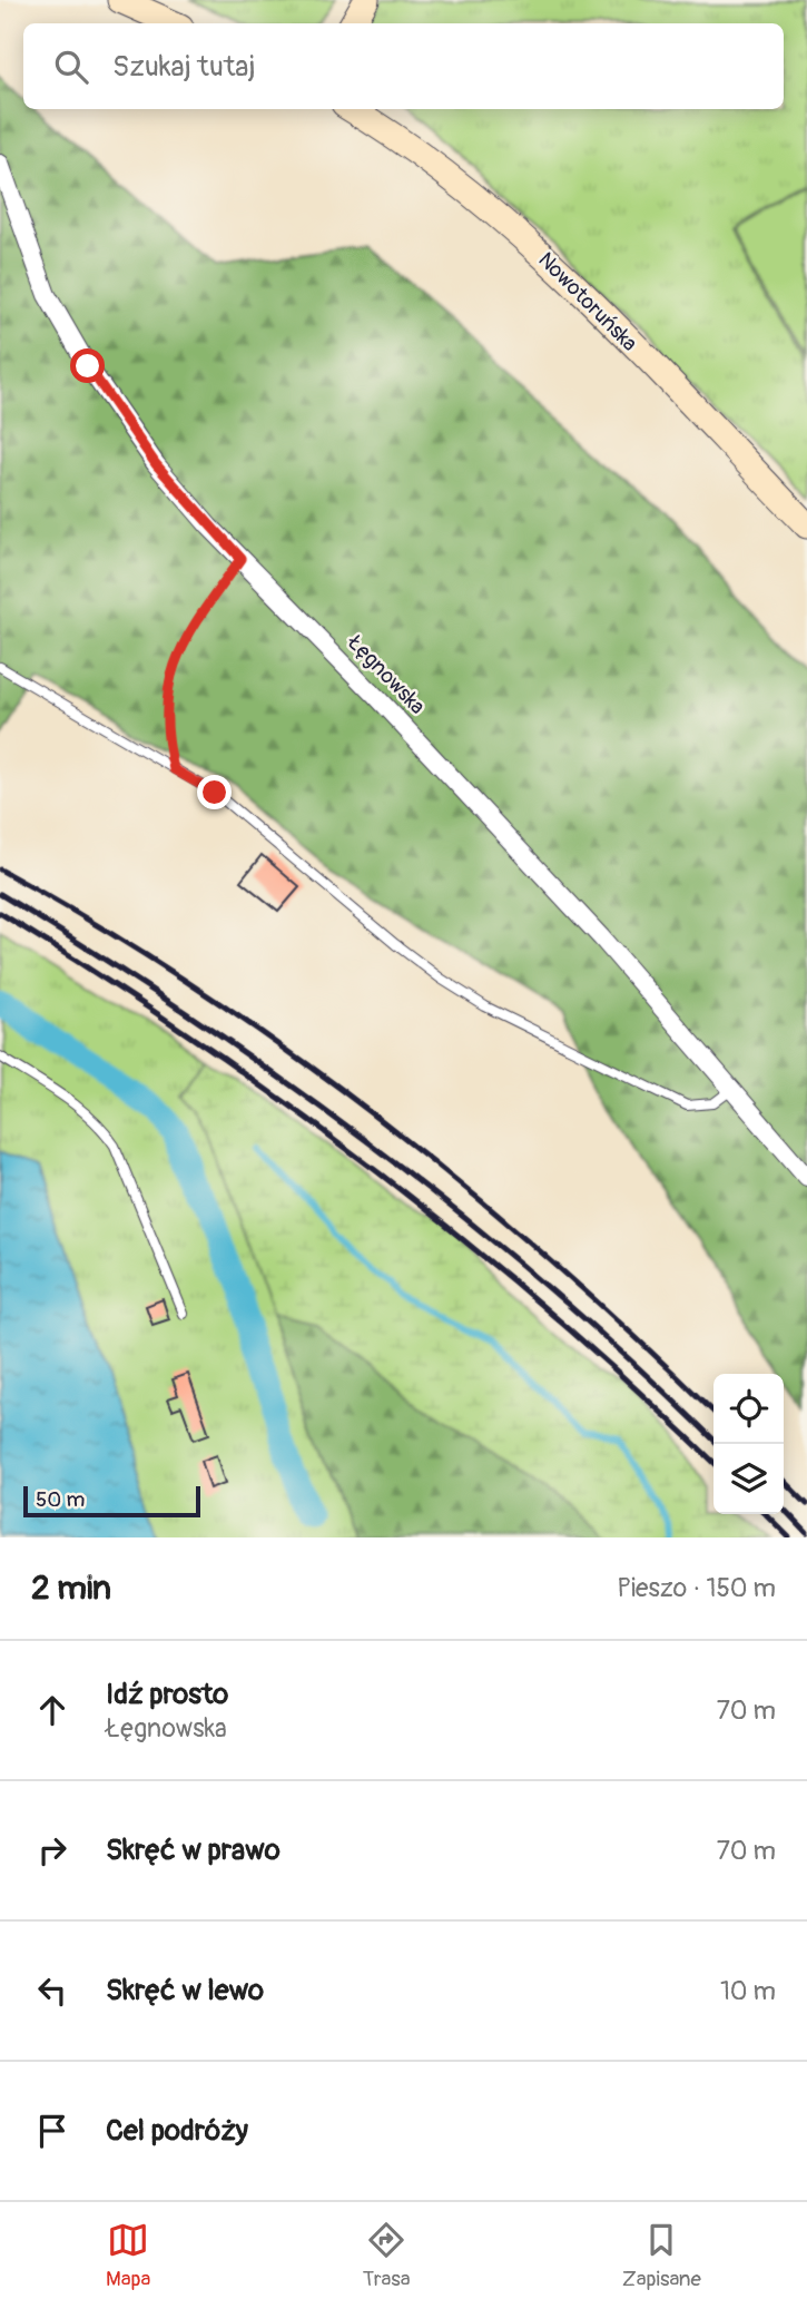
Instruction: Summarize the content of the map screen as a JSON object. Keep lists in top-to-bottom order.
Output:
{
  "streets": {
    "main road": ["Nowotoruńska"],
    "street": ["Łęgnowska"]
  },
  "scale_bar": "50 m",
  "page": {
    "search": "Szukaj tutaj",
    "scale": "50 m",
    "heading": ["2 min", "Pieszo · 150 m"],
    "list": [
      ["Idź prosto", "Łęgnowska", "70 m"],
      ["Skręć w prawo", "70 m"],
      ["Skręć w lewo", "10 m"],
      "Cel podróży"
    ],
    "nav": ["Mapa", "Trasa", "Zapisane"]
  }
}
